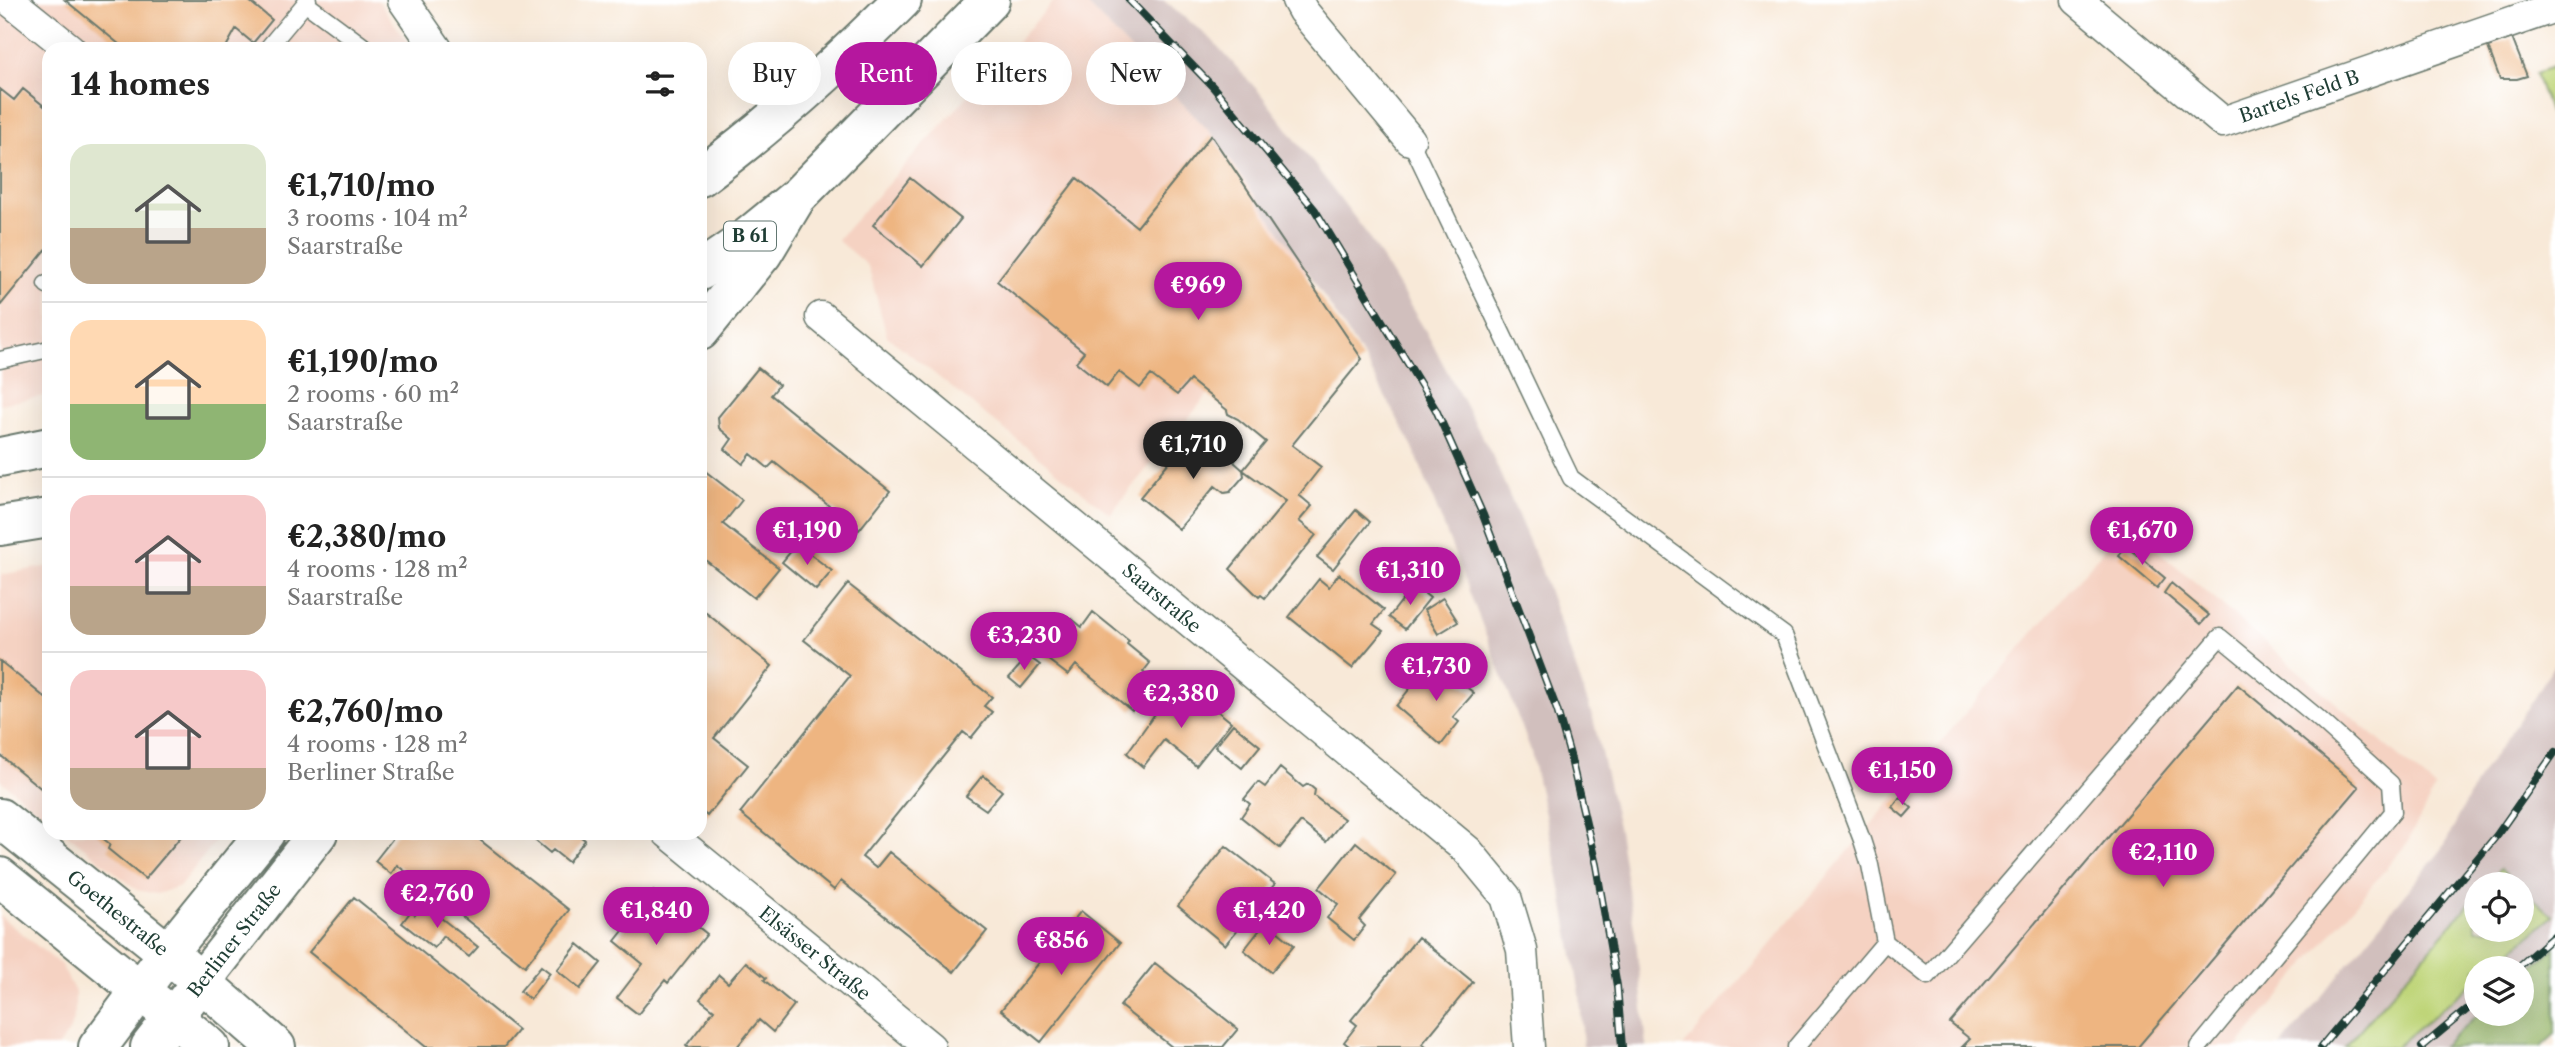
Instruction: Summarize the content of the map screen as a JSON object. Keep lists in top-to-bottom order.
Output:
{
  "streets": {
    "street": [
      "Bartels Feld B",
      "B 61",
      "Saarstraße",
      "Goethestraße",
      "Berliner Straße",
      "Elsässer Straße"
    ]
  },
  "crossings": [
    ["Goethestraße", "Berliner Straße"]
  ],
  "page": {
    "chip": [
      "Buy",
      "Rent",
      "Filters",
      "New"
    ],
    "heading": "14 homes",
    "list": [
      {
        "name": "€1,710/mo",
        "note": "3 rooms · 104 m² · Saarstraße"
      },
      {
        "name": "€1,190/mo",
        "note": "2 rooms · 60 m² · Saarstraße"
      },
      {
        "name": "€2,380/mo",
        "note": "4 rooms · 128 m² · Saarstraße"
      },
      {
        "name": "€2,760/mo",
        "note": "4 rooms · 128 m² · Berliner Straße"
      }
    ],
    "price": [
      "€969",
      "€1,710",
      "€1,190",
      "€1,670",
      "€1,310",
      "€3,230",
      "€1,730",
      "€2,380",
      "€1,150",
      "€2,110",
      "€2,760",
      "€1,840",
      "€1,420",
      "€856"
    ]
  }
}
